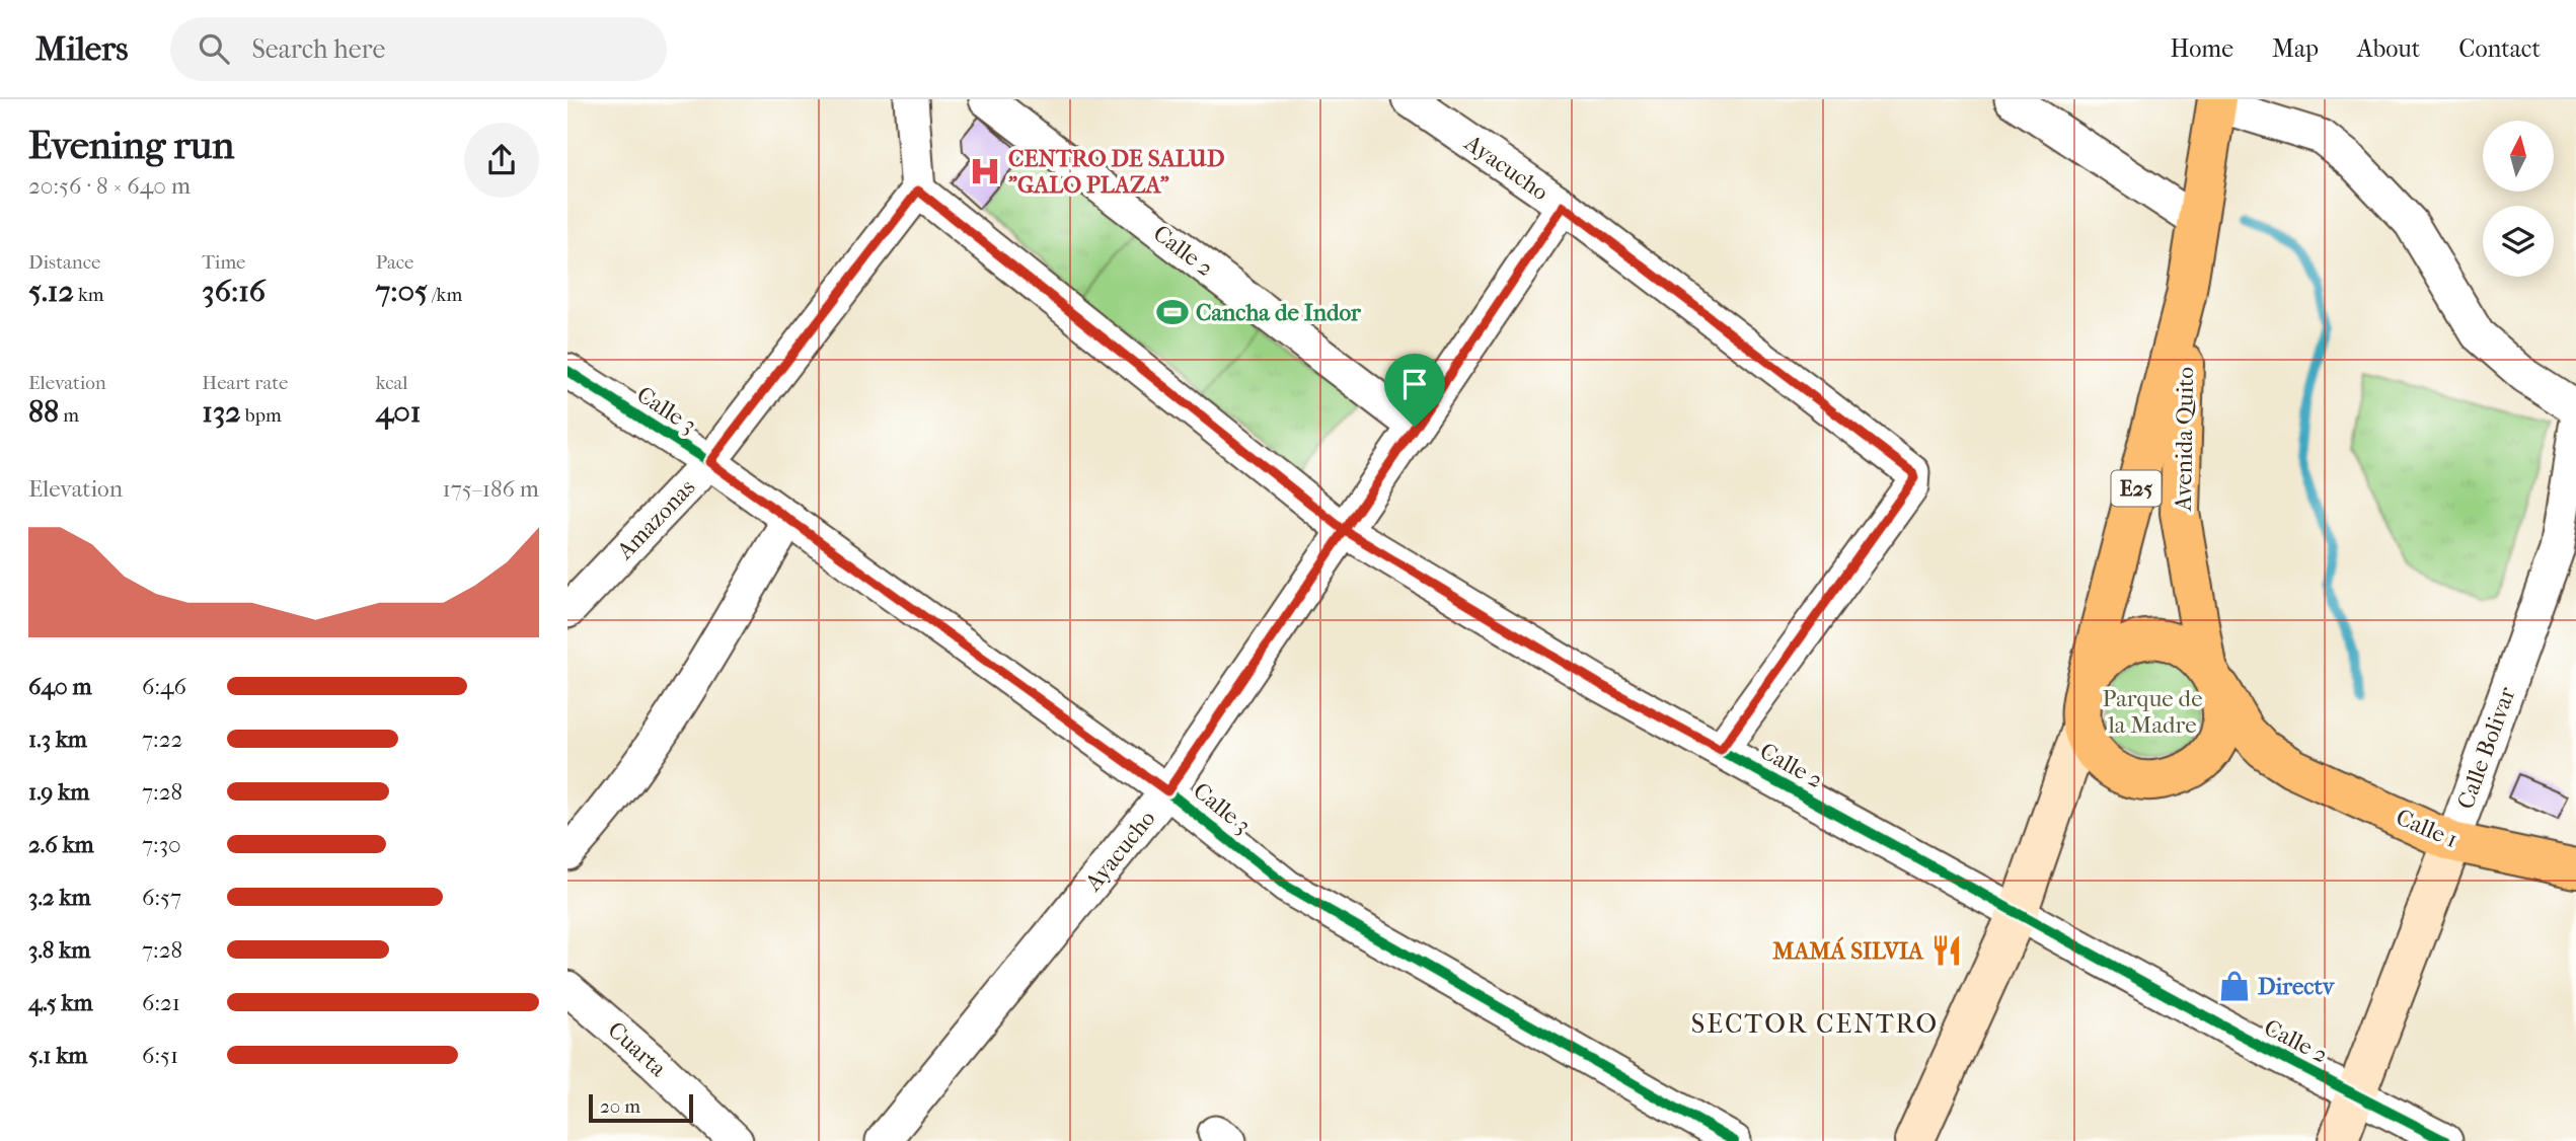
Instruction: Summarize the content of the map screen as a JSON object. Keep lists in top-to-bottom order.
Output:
{
  "streets": {
    "highway": ["Avenida Quito", "E25", "Calle 1"],
    "main road": ["Calle Bolivar"],
    "street": [
      "Ayacucho",
      "Calle 2",
      "Calle 3",
      "Amazonas",
      "Cuarta"
    ]
  },
  "crossings": [
    ["Ayacucho", "Calle 2"],
    ["Ayacucho", "Calle 3"],
    ["Calle 2", "Amazonas"],
    ["Calle 2", "Calle Bolivar"],
    ["Calle 3", "Amazonas"],
    ["Avenida Quito", "E25"],
    ["Avenida Quito", "Calle 1"],
    ["E25", "Calle 1"],
    ["Calle Bolivar", "Calle 1"]
  ],
  "districts": ["SECTOR CENTRO"],
  "parks": ["Parque de la Madre"],
  "places": {
    "hospital": ["CENTRO DE SALUD \"GALO PLAZA\""],
    "sports": ["Cancha de Indor"],
    "restaurant": ["MAMÁ SILVIA"],
    "shop": ["Directv"]
  },
  "scale_bar": "20 m",
  "north": "top",
  "page": {
    "header": "Milers",
    "search": "Search here",
    "nav": [
      "Home",
      "Map",
      "About",
      "Contact"
    ],
    "heading": ["Evening run", "20:56 · 8 × 640 m"],
    "stats": [
      ["Distance", "5.12 km"],
      ["Time", "36:16"],
      ["Pace", "7:05 /km"],
      ["Elevation", "88 m"],
      ["Heart rate", "132 bpm"],
      ["kcal", "401"]
    ],
    "chart": ["Elevation", "175–186 m"],
    "list": [
      {
        "name": "640 m",
        "note": "6:46"
      },
      {
        "name": "1.3 km",
        "note": "7:22"
      },
      {
        "name": "1.9 km",
        "note": "7:28"
      },
      {
        "name": "2.6 km",
        "note": "7:30"
      },
      {
        "name": "3.2 km",
        "note": "6:57"
      },
      {
        "name": "3.8 km",
        "note": "7:28"
      },
      {
        "name": "4.5 km",
        "note": "6:21"
      },
      {
        "name": "5.1 km",
        "note": "6:51"
      }
    ],
    "scale": "20 m"
  }
}
